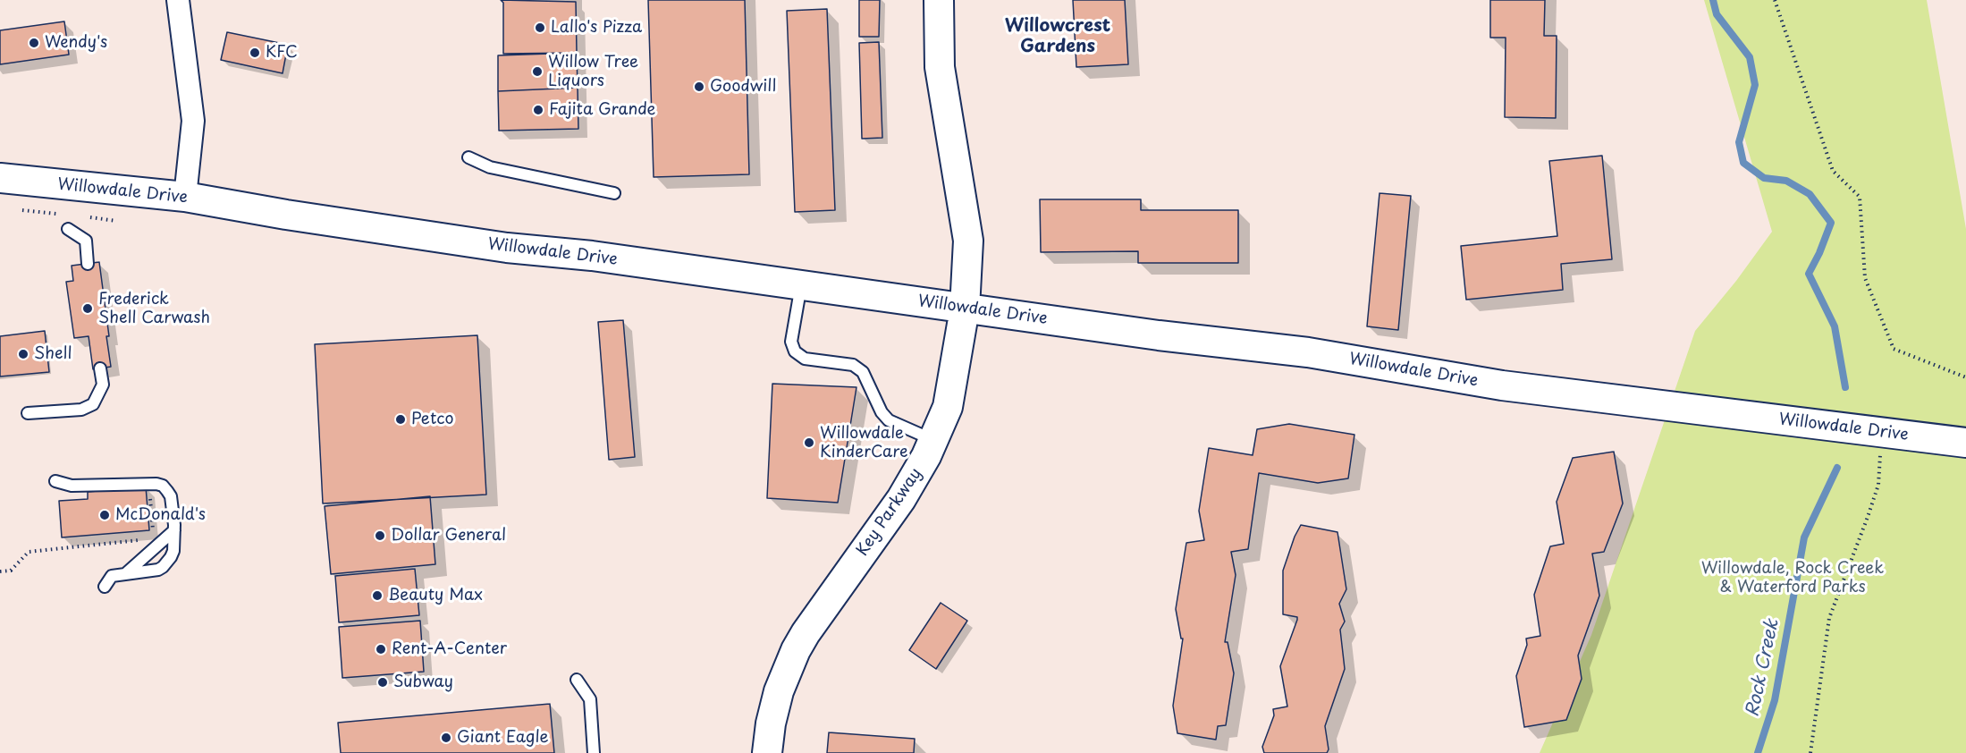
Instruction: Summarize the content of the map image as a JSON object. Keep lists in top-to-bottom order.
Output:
{
  "streets": {
    "street": ["Willowdale Drive", "Key Parkway"]
  },
  "crossings": [
    ["Willowdale Drive", "Key Parkway"]
  ],
  "districts": ["Willowcrest Gardens"],
  "water": ["Rock Creek"],
  "parks": ["Willowdale, Rock Creek & Waterford Parks"],
  "places": [
    "Lallo's Pizza",
    "Wendy's",
    "KFC",
    "Willow Tree Liquors",
    "Goodwill",
    "Fajita Grande",
    "Frederick Shell Carwash",
    "Shell",
    "Petco",
    "Willowdale KinderCare",
    "McDonald's",
    "Dollar General",
    "Beauty Max",
    "Rent-A-Center",
    "Subway",
    "Giant Eagle"
  ]
}
